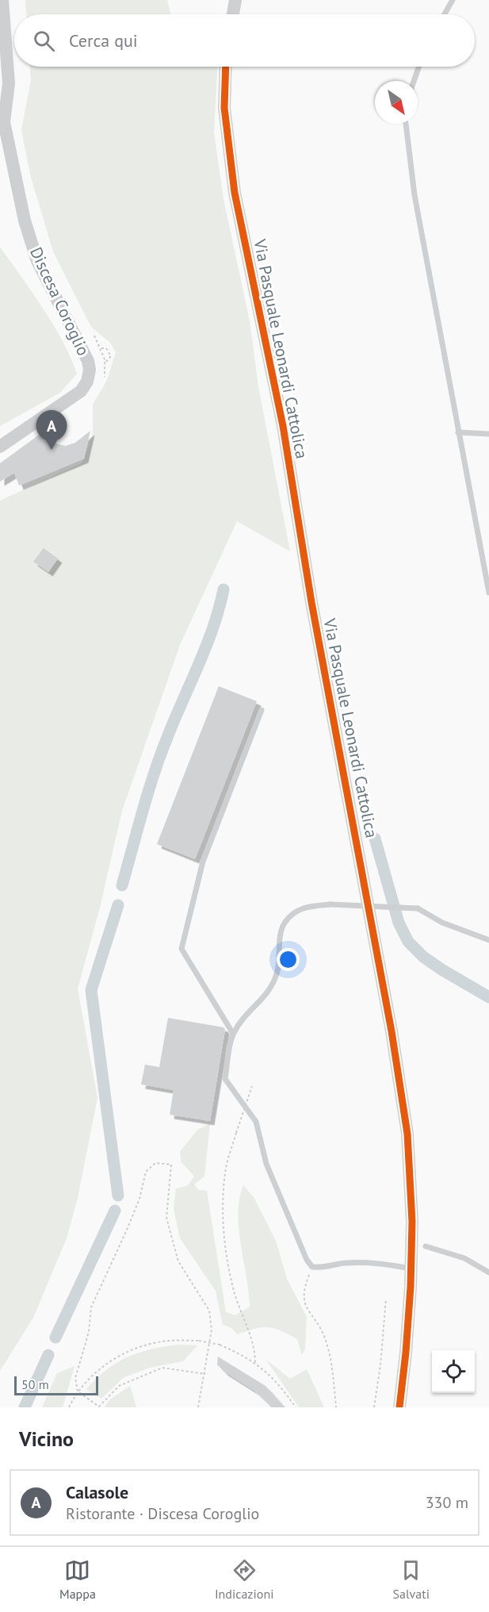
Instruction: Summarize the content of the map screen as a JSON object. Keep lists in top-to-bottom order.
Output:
{
  "streets": {
    "street": ["Discesa Coroglio", "Via Pasquale Leonardi Cattolica"]
  },
  "scale_bar": "50 m",
  "north": "bottom right",
  "page": {
    "search": "Cerca qui",
    "pins": "A",
    "scale": "50 m",
    "heading": "Vicino",
    "list": [
      {
        "mark": "A",
        "name": "Calasole",
        "note": "Ristorante · Discesa Coroglio",
        "value": "330 m"
      }
    ],
    "nav": ["Mappa", "Indicazioni", "Salvati"]
  }
}
